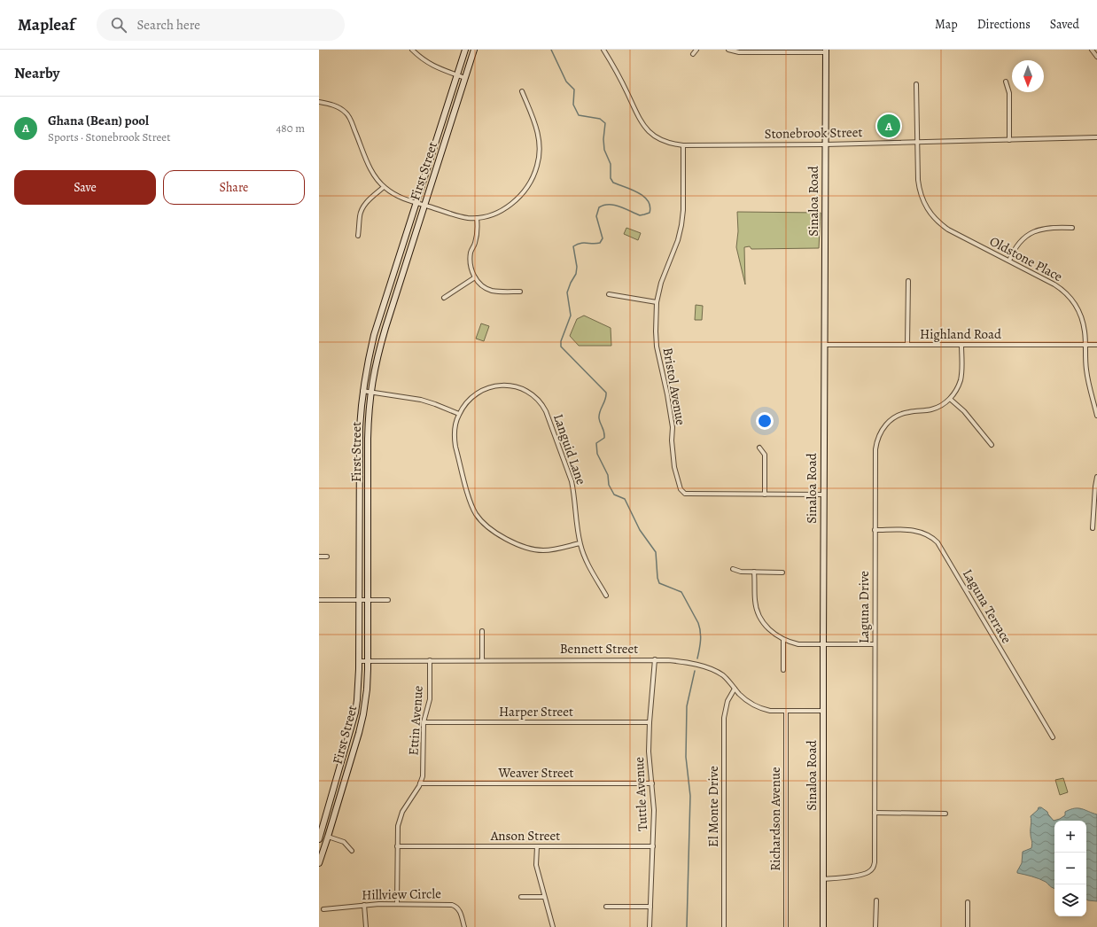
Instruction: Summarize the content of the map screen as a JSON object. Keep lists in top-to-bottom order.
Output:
{
  "streets": {
    "main road": ["First Street", "Sinaloa Road"],
    "street": [
      "Stonebrook Street",
      "Oldstone Place",
      "Highland Road",
      "Bristol Avenue",
      "Languid Lane",
      "Laguna Terrace",
      "Laguna Drive",
      "Bennett Street",
      "Harper Street",
      "Ettin Avenue",
      "Weaver Street",
      "Tuttle Avenue",
      "El Monte Drive",
      "Richardson Avenue",
      "Anson Street",
      "Hillview Circle"
    ]
  },
  "crossings": [
    ["Stonebrook Street", "Sinaloa Road"],
    ["Stonebrook Street", "Oldstone Place"],
    ["Stonebrook Street", "Bristol Avenue"],
    ["First Street", "Bennett Street"],
    ["Sinaloa Road", "Highland Road"],
    ["Sinaloa Road", "Bristol Avenue"],
    ["Sinaloa Road", "Laguna Drive"],
    ["Sinaloa Road", "Bennett Street"],
    ["Oldstone Place", "Highland Road"],
    ["Highland Road", "Laguna Drive"],
    ["Laguna Terrace", "Laguna Drive"],
    ["Bennett Street", "Ettin Avenue"],
    ["Bennett Street", "Tuttle Avenue"],
    ["Bennett Street", "El Monte Drive"],
    ["Bennett Street", "Richardson Avenue"],
    ["Harper Street", "Ettin Avenue"],
    ["Harper Street", "Tuttle Avenue"],
    ["Ettin Avenue", "Weaver Street"],
    ["Ettin Avenue", "Anson Street"],
    ["Ettin Avenue", "Hillview Circle"],
    ["Weaver Street", "Tuttle Avenue"],
    ["Tuttle Avenue", "Anson Street"]
  ],
  "north": "bottom",
  "page": {
    "header": "Mapleaf",
    "search": "Search here",
    "nav": ["Map", "Directions", "Saved"],
    "heading": "Nearby",
    "list": [
      {
        "mark": "A",
        "name": "Ghana (Bean) pool",
        "note": "Sports · Stonebrook Street",
        "value": "480 m"
      }
    ],
    "pins": "A",
    "buttons": ["Save", "Share"],
    "map_buttons": ["+", "−"]
  }
}
